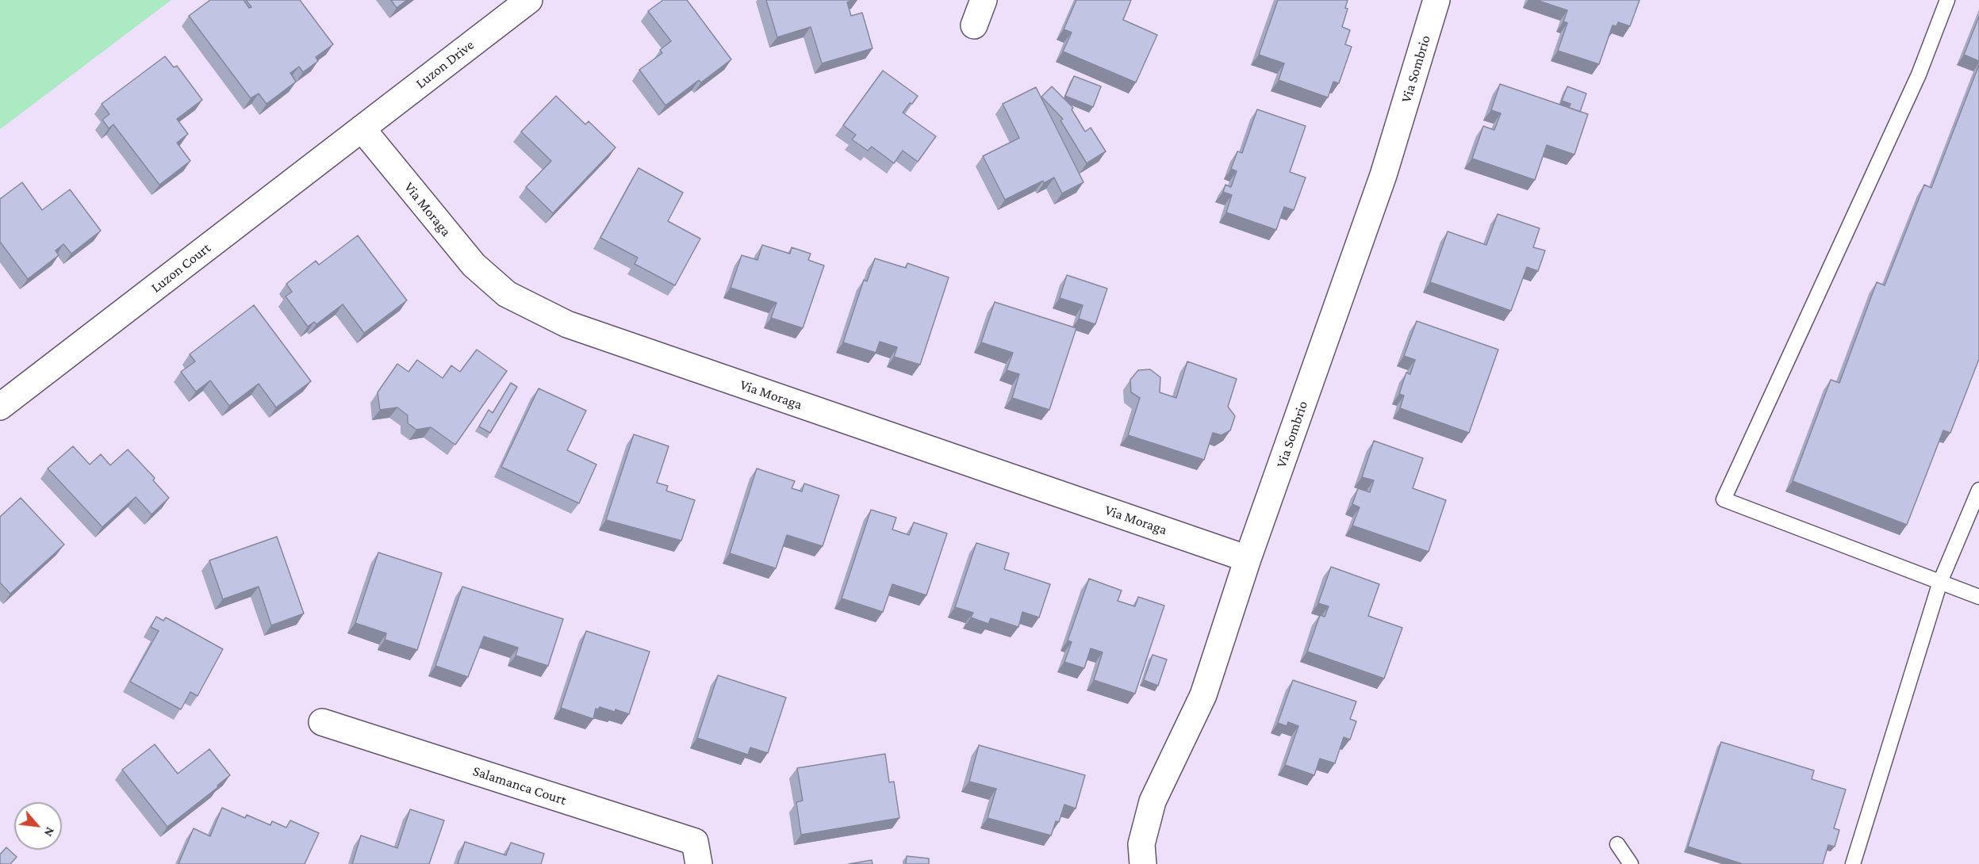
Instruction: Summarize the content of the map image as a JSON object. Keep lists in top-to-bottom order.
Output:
{
  "streets": {
    "street": [
      "Luzon Drive",
      "Via Sombrio",
      "Via Moraga",
      "Luzon Court",
      "Salamanca Court"
    ]
  },
  "crossings": [
    ["Luzon Drive", "Via Moraga"],
    ["Luzon Drive", "Luzon Court"],
    ["Via Sombrio", "Via Moraga"],
    ["Via Moraga", "Luzon Court"]
  ],
  "north": "bottom right"
}
